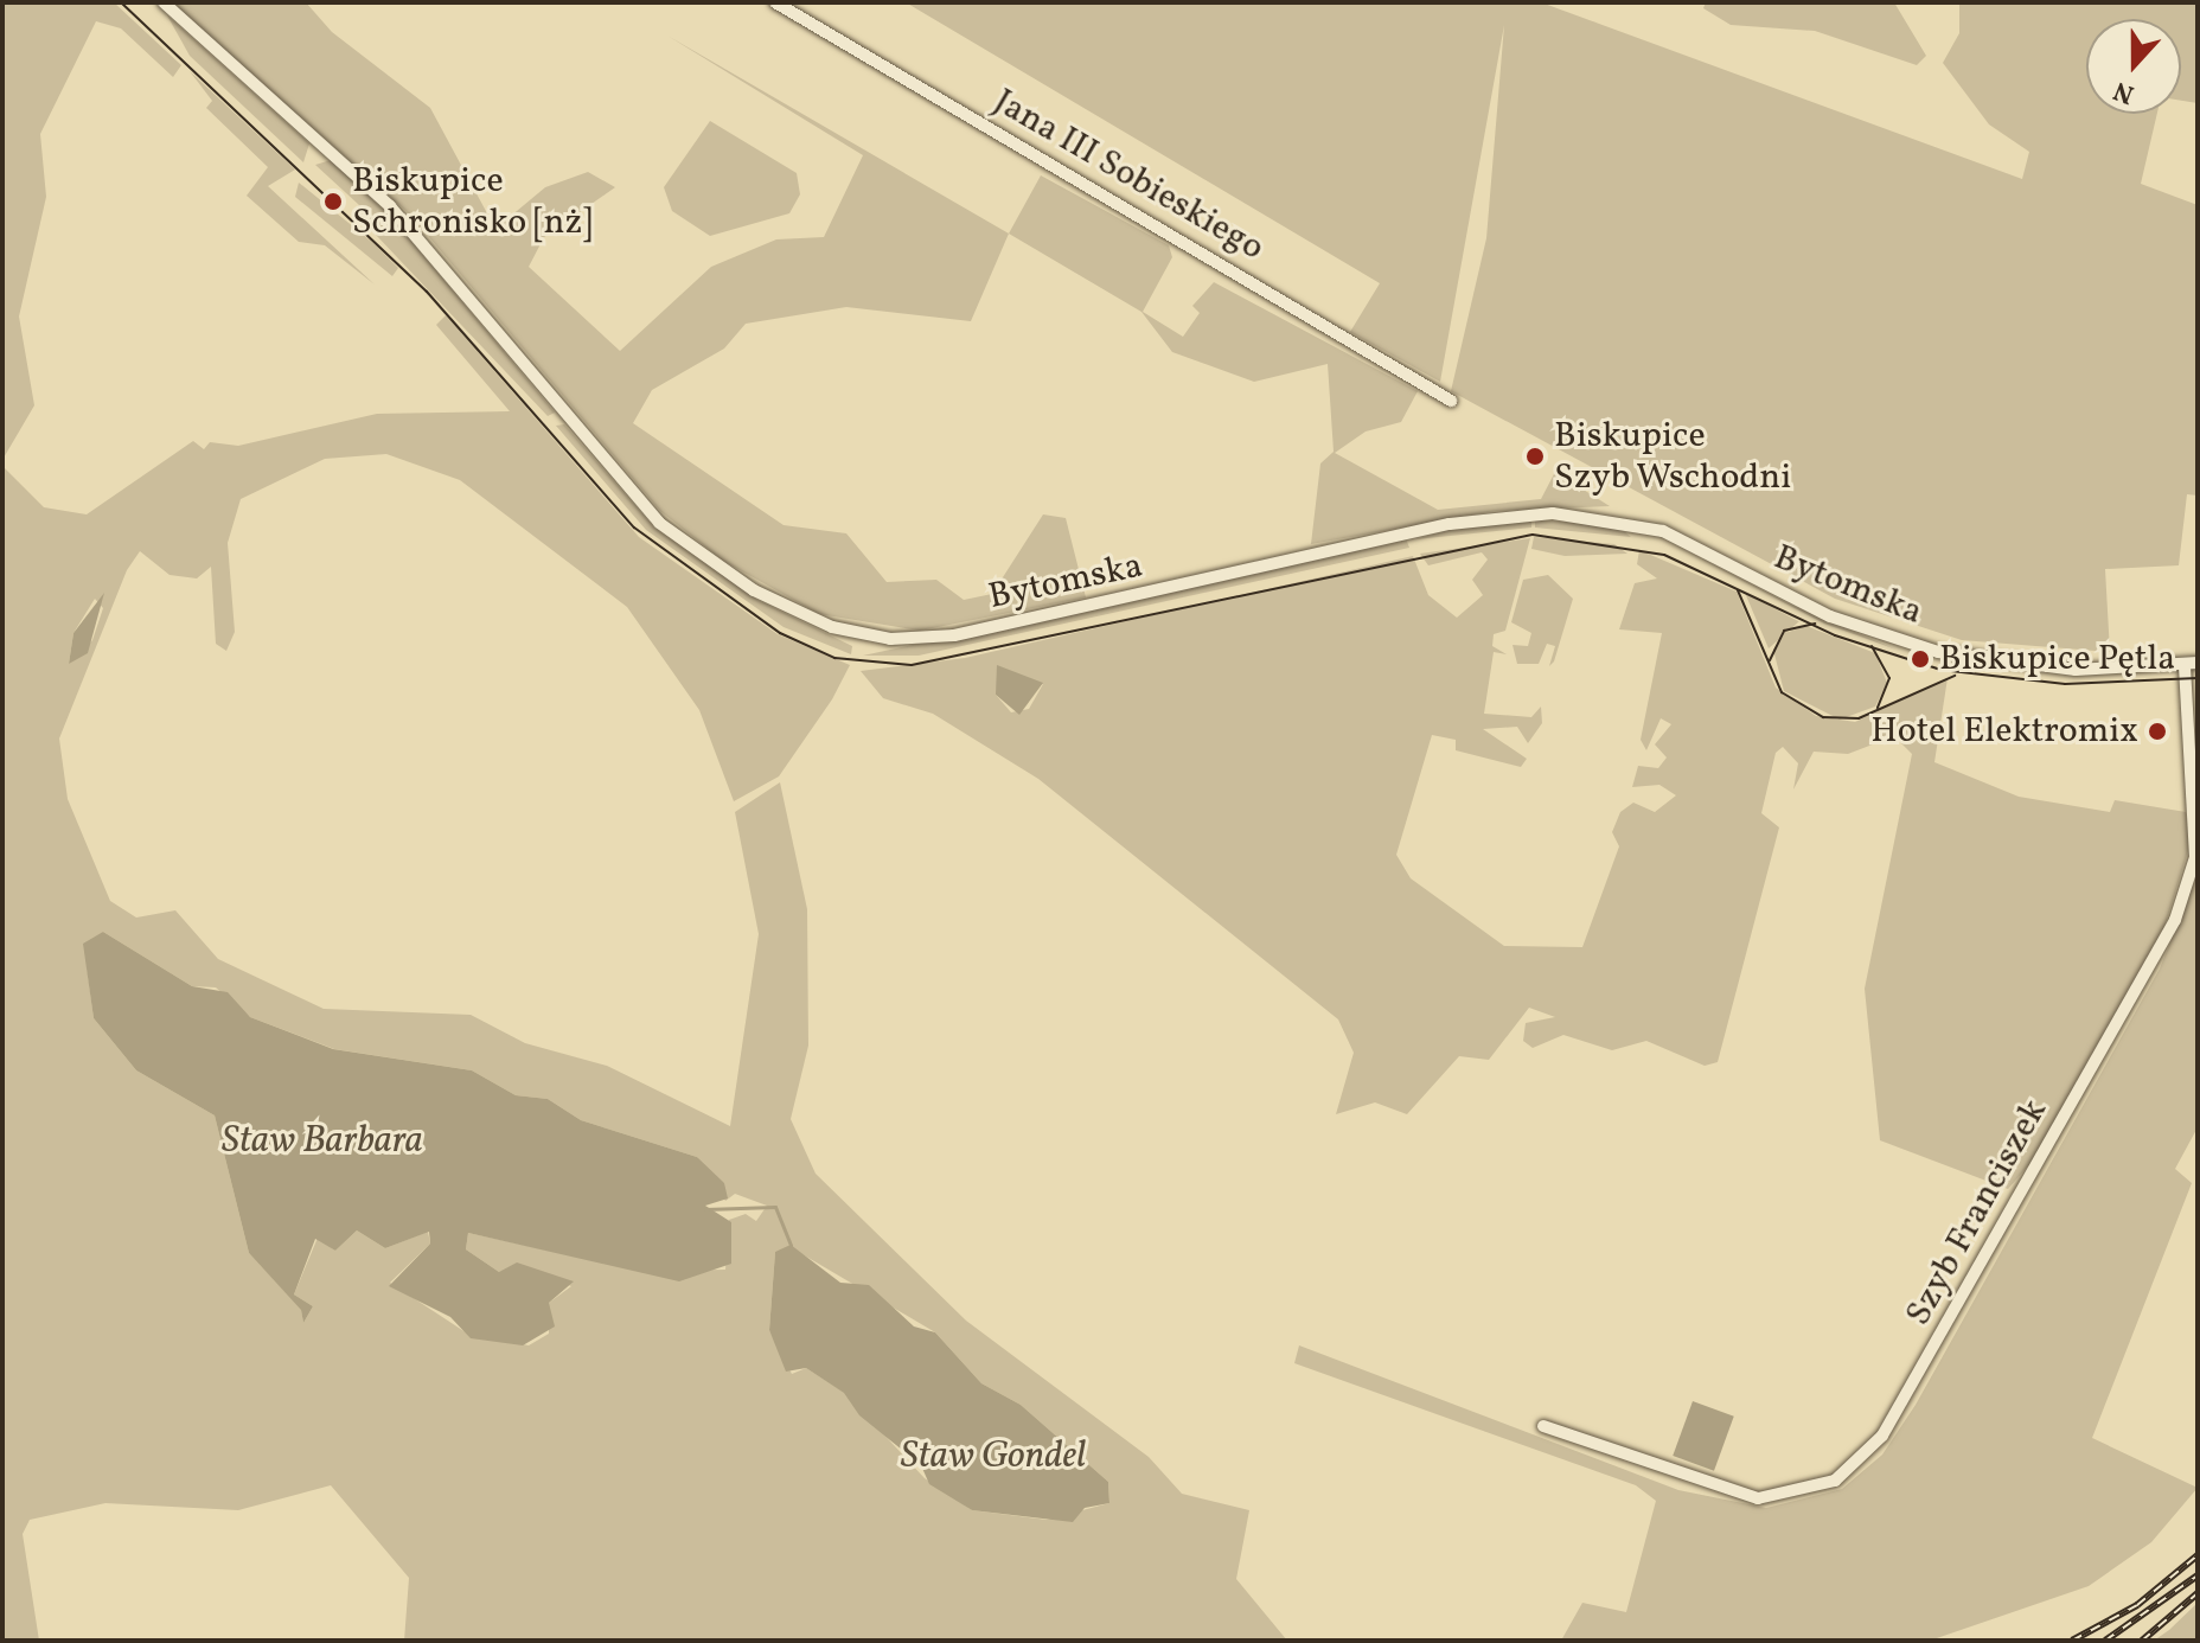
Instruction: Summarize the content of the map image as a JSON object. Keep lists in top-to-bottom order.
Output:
{
  "streets": {
    "street": ["Jana III Sobieskiego", "Bytomska", "Szyb Franciszek"]
  },
  "crossings": [
    ["Bytomska", "Szyb Franciszek"]
  ],
  "water": ["Staw Barbara", "Staw Gondel"],
  "places": [
    "Biskupice Schronisko [nż]",
    "Biskupice Szyb Wschodni",
    "Biskupice Pętla",
    "Hotel Elektromix"
  ],
  "north": "bottom"
}
